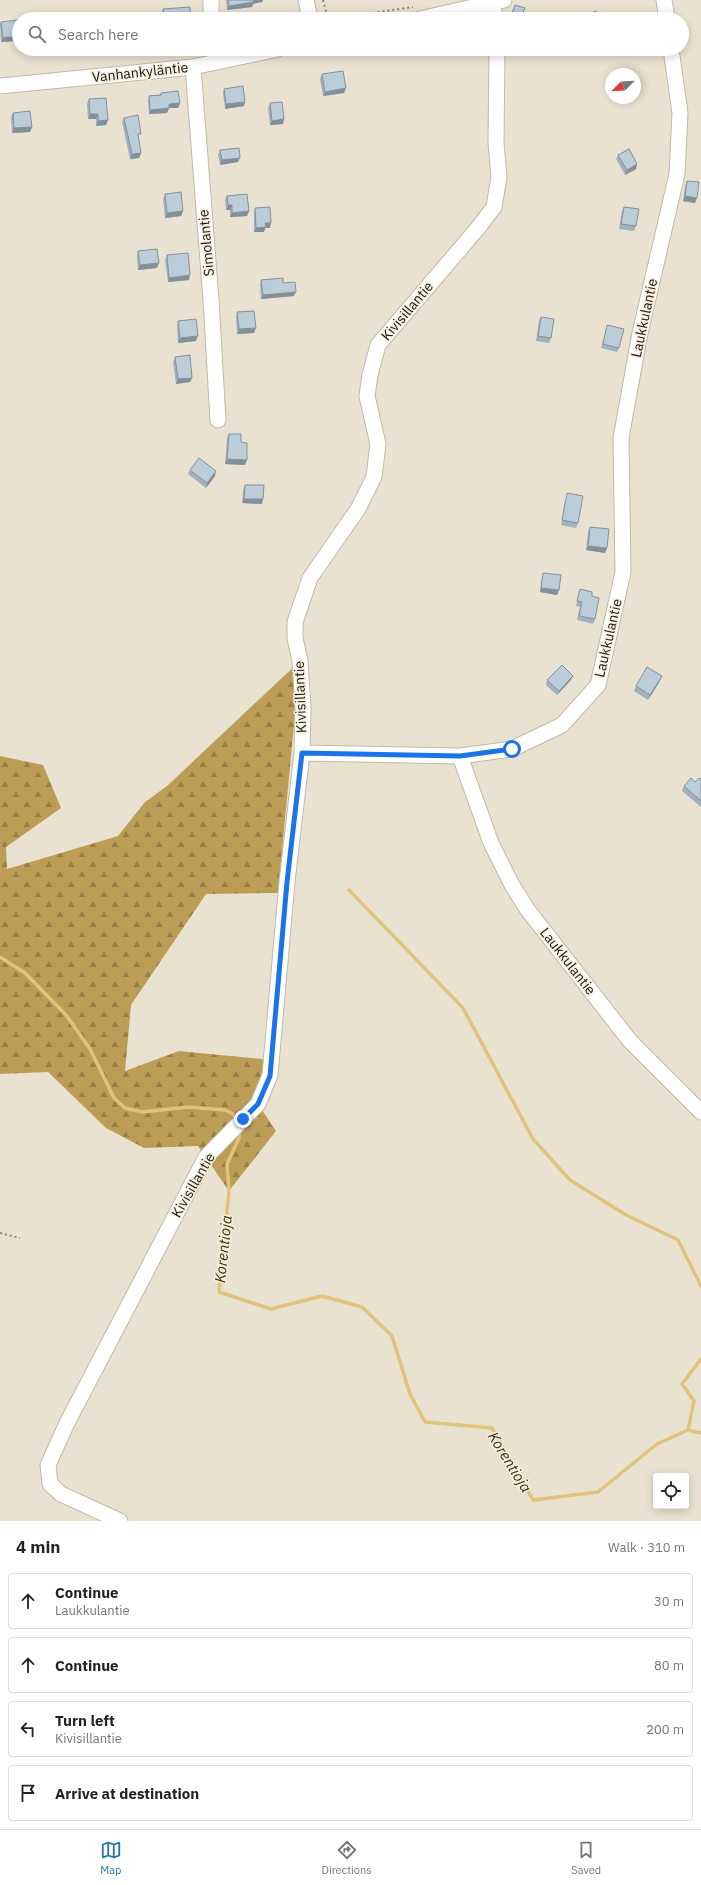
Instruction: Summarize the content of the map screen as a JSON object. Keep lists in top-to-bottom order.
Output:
{
  "streets": {
    "street": [
      "Vanhankyläntie",
      "Simolantie",
      "Kivisillantie",
      "Laukkulantie"
    ]
  },
  "crossings": [
    ["Vanhankyläntie", "Simolantie"]
  ],
  "water": ["Korentioja"],
  "north": "bottom left",
  "page": {
    "search": "Search here",
    "heading": ["4 min", "Walk · 310 m"],
    "list": [
      ["Continue", "Laukkulantie", "30 m"],
      ["Continue", "80 m"],
      ["Turn left", "Kivisillantie", "200 m"],
      "Arrive at destination"
    ],
    "nav": ["Map", "Directions", "Saved"]
  }
}
